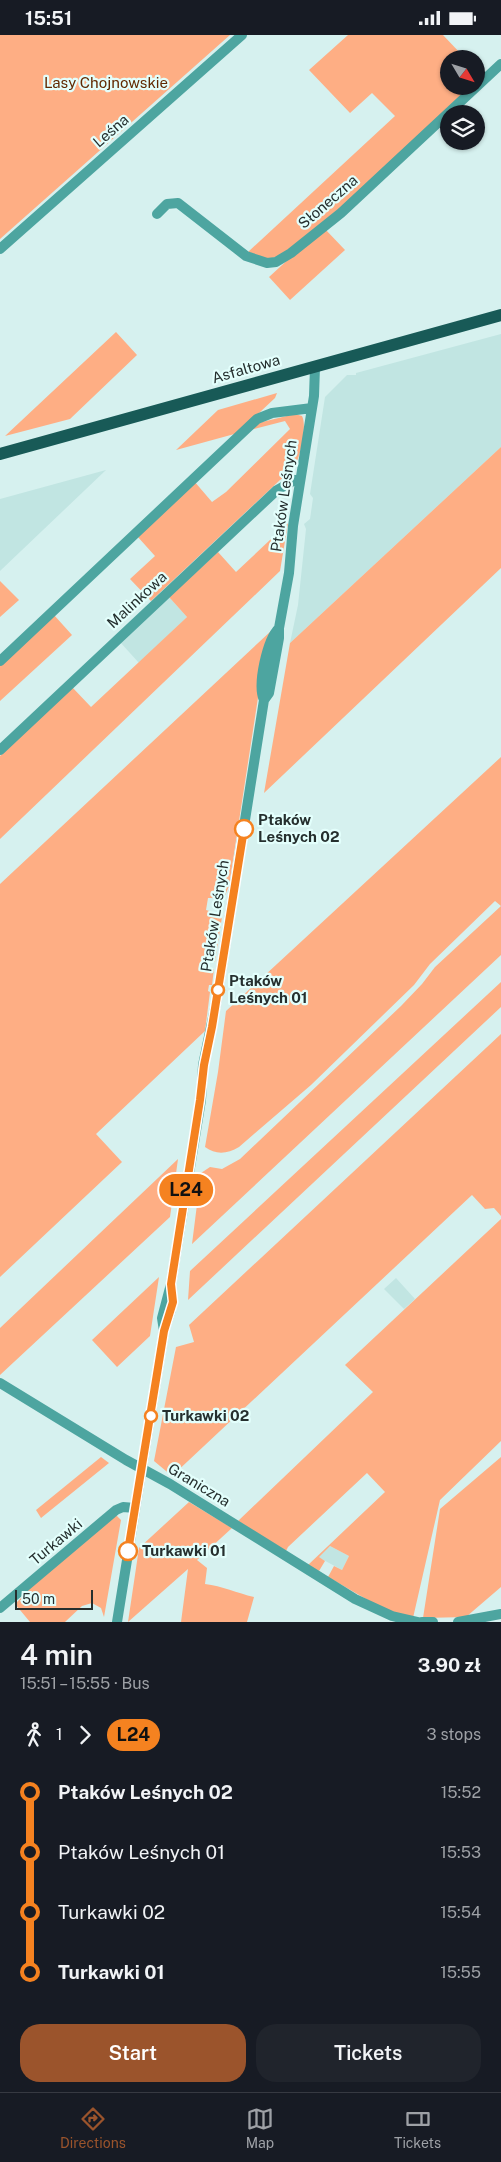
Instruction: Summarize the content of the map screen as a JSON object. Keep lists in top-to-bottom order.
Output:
{
  "streets": {
    "main road": ["Asfaltowa"],
    "street": [
      "Leśna",
      "Słoneczna",
      "Ptaków Leśnych",
      "Malinkowa",
      "Graniczna",
      "Turkawki"
    ]
  },
  "crossings": [
    ["Asfaltowa", "Ptaków Leśnych"],
    ["Ptaków Leśnych", "Malinkowa"],
    ["Ptaków Leśnych", "Graniczna"],
    ["Ptaków Leśnych", "Turkawki"]
  ],
  "parks": ["Lasy Chojnowskie"],
  "places": [
    "Ptaków Leśnych 02",
    "Ptaków Leśnych 01",
    "Turkawki 02",
    "Turkawki 01"
  ],
  "lines": ["bus line L24"],
  "scale_bar": "50 m",
  "north": "bottom right",
  "page": {
    "status": "15:51",
    "on_map": "L24",
    "scale": "50 m",
    "heading": ["4 min", "15:51 – 15:55 · Bus", "3.90 zł"],
    "legs": ["1", "L24", "3 stops"],
    "list": [
      {
        "name": "Ptaków Leśnych 02",
        "value": "15:52"
      },
      {
        "name": "Ptaków Leśnych 01",
        "value": "15:53"
      },
      {
        "name": "Turkawki 02",
        "value": "15:54"
      },
      {
        "name": "Turkawki 01",
        "value": "15:55"
      }
    ],
    "buttons": ["Start", "Tickets"],
    "tabs": ["Directions", "Map", "Tickets"]
  }
}
